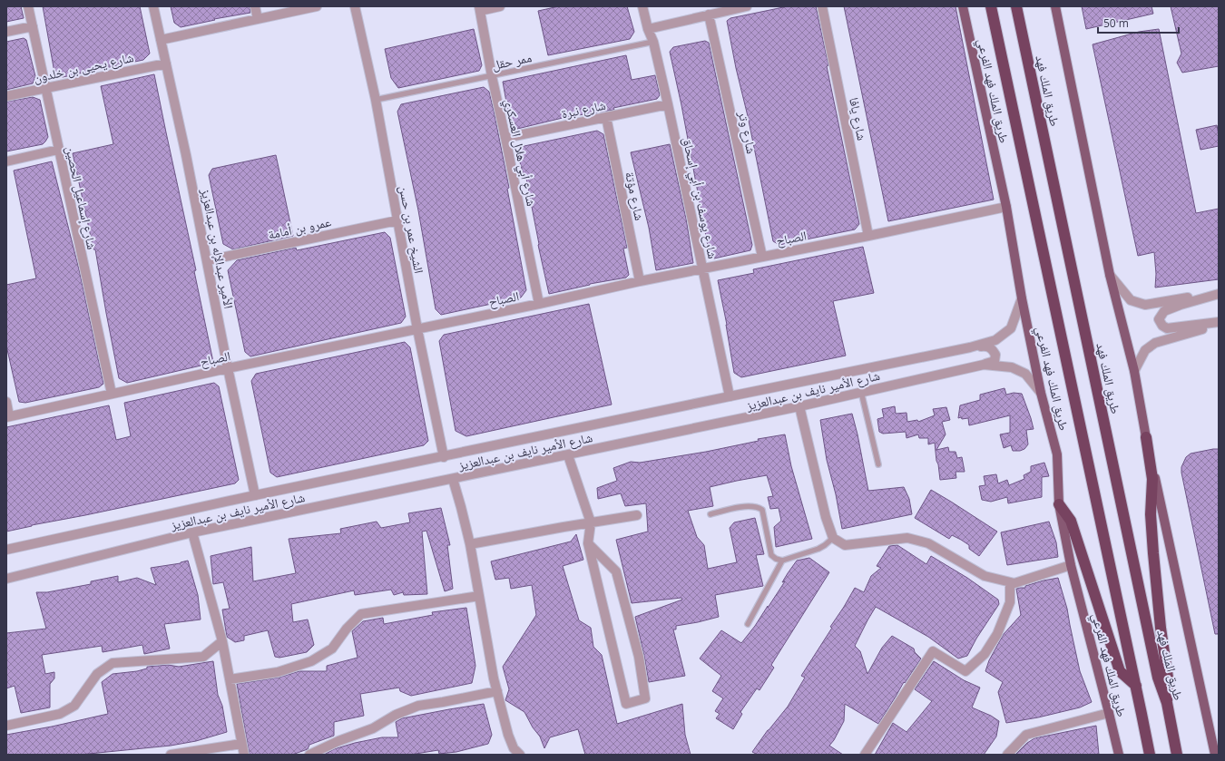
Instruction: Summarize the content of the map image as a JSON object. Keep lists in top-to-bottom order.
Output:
{
  "streets": {
    "highway": ["طريق الملك فهد"],
    "main road": ["طريق الملك فهد الفرعي"],
    "street": [
      "شارع يحيى بن خلدون",
      "شارع نبرة",
      "شارع يافا",
      "شارع وتر",
      "شارع أبي هلال العسكري",
      "شارع مؤتة",
      "شارع إسماعيل الحصين",
      "شارع يوسف بن أبي إسحاق",
      "عمرو بن أمامة",
      "الشيخ عمر بن حسن",
      "الصباح",
      "الأمير عبدالإله بن عبدالعزيز",
      "شارع الأمير نايف بن عبدالعزيز"
    ],
    "lane": ["ممر حقل"]
  },
  "crossings": [
    ["ممر حقل", "شارع أبي هلال العسكري"],
    ["ممر حقل", "شارع يوسف بن أبي إسحاق"],
    ["ممر حقل", "الشيخ عمر بن حسن"],
    ["شارع يحيى بن خلدون", "شارع إسماعيل الحصين"],
    ["شارع يحيى بن خلدون", "الأمير عبدالإله بن عبدالعزيز"],
    ["طريق الملك فهد الفرعي", "الصباح"],
    ["طريق الملك فهد الفرعي", "شارع الأمير نايف بن عبدالعزيز"],
    ["شارع نبرة", "شارع أبي هلال العسكري"],
    ["شارع نبرة", "شارع مؤتة"],
    ["شارع نبرة", "شارع يوسف بن أبي إسحاق"],
    ["شارع يافا", "الصباح"],
    ["شارع وتر", "الصباح"],
    ["شارع أبي هلال العسكري", "الصباح"],
    ["شارع مؤتة", "الصباح"],
    ["شارع إسماعيل الحصين", "الصباح"],
    ["شارع يوسف بن أبي إسحاق", "الصباح"],
    ["شارع يوسف بن أبي إسحاق", "شارع الأمير نايف بن عبدالعزيز"],
    ["عمرو بن أمامة", "الشيخ عمر بن حسن"],
    ["عمرو بن أمامة", "الأمير عبدالإله بن عبدالعزيز"],
    ["الشيخ عمر بن حسن", "الصباح"],
    ["الشيخ عمر بن حسن", "شارع الأمير نايف بن عبدالعزيز"],
    ["الصباح", "الأمير عبدالإله بن عبدالعزيز"],
    ["الأمير عبدالإله بن عبدالعزيز", "شارع الأمير نايف بن عبدالعزيز"]
  ],
  "scale_bar": "50 m"
}
